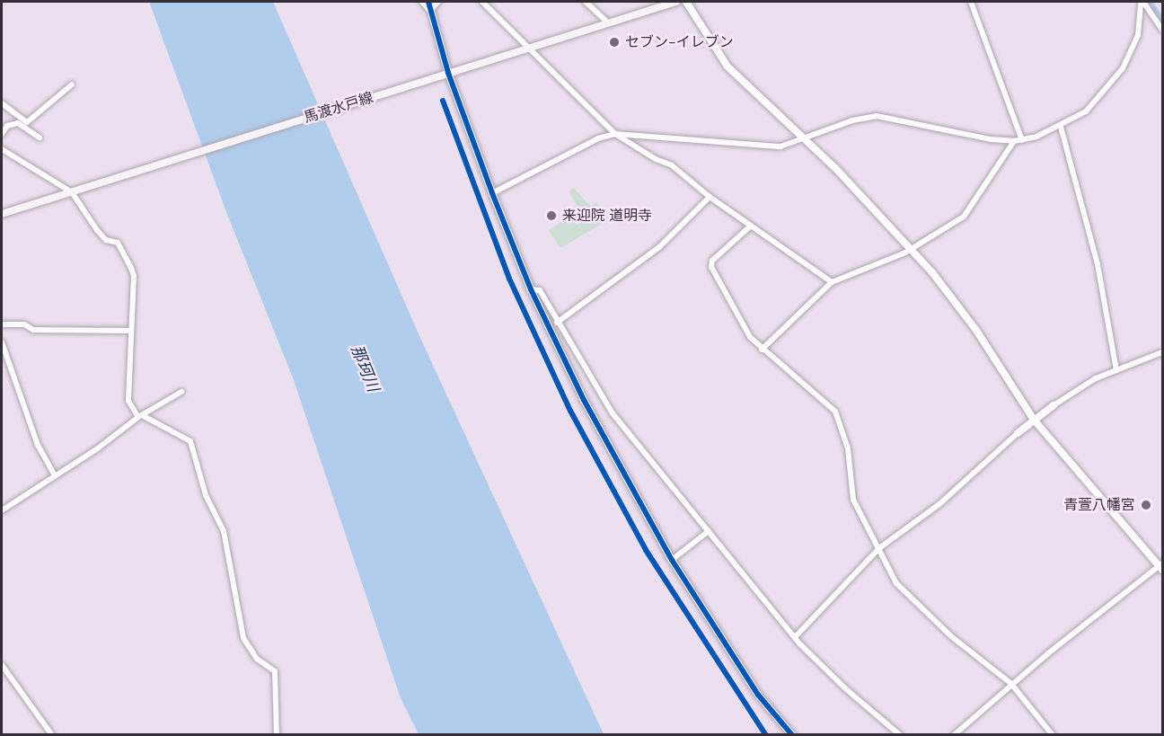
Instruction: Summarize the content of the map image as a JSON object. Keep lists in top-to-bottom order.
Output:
{
  "streets": {
    "main road": ["馬渡水戸線"]
  },
  "water": ["那珂川"],
  "places": ["セブン-イレブン", "来迎院 道明寺", "青萱八幡宮"]
}
